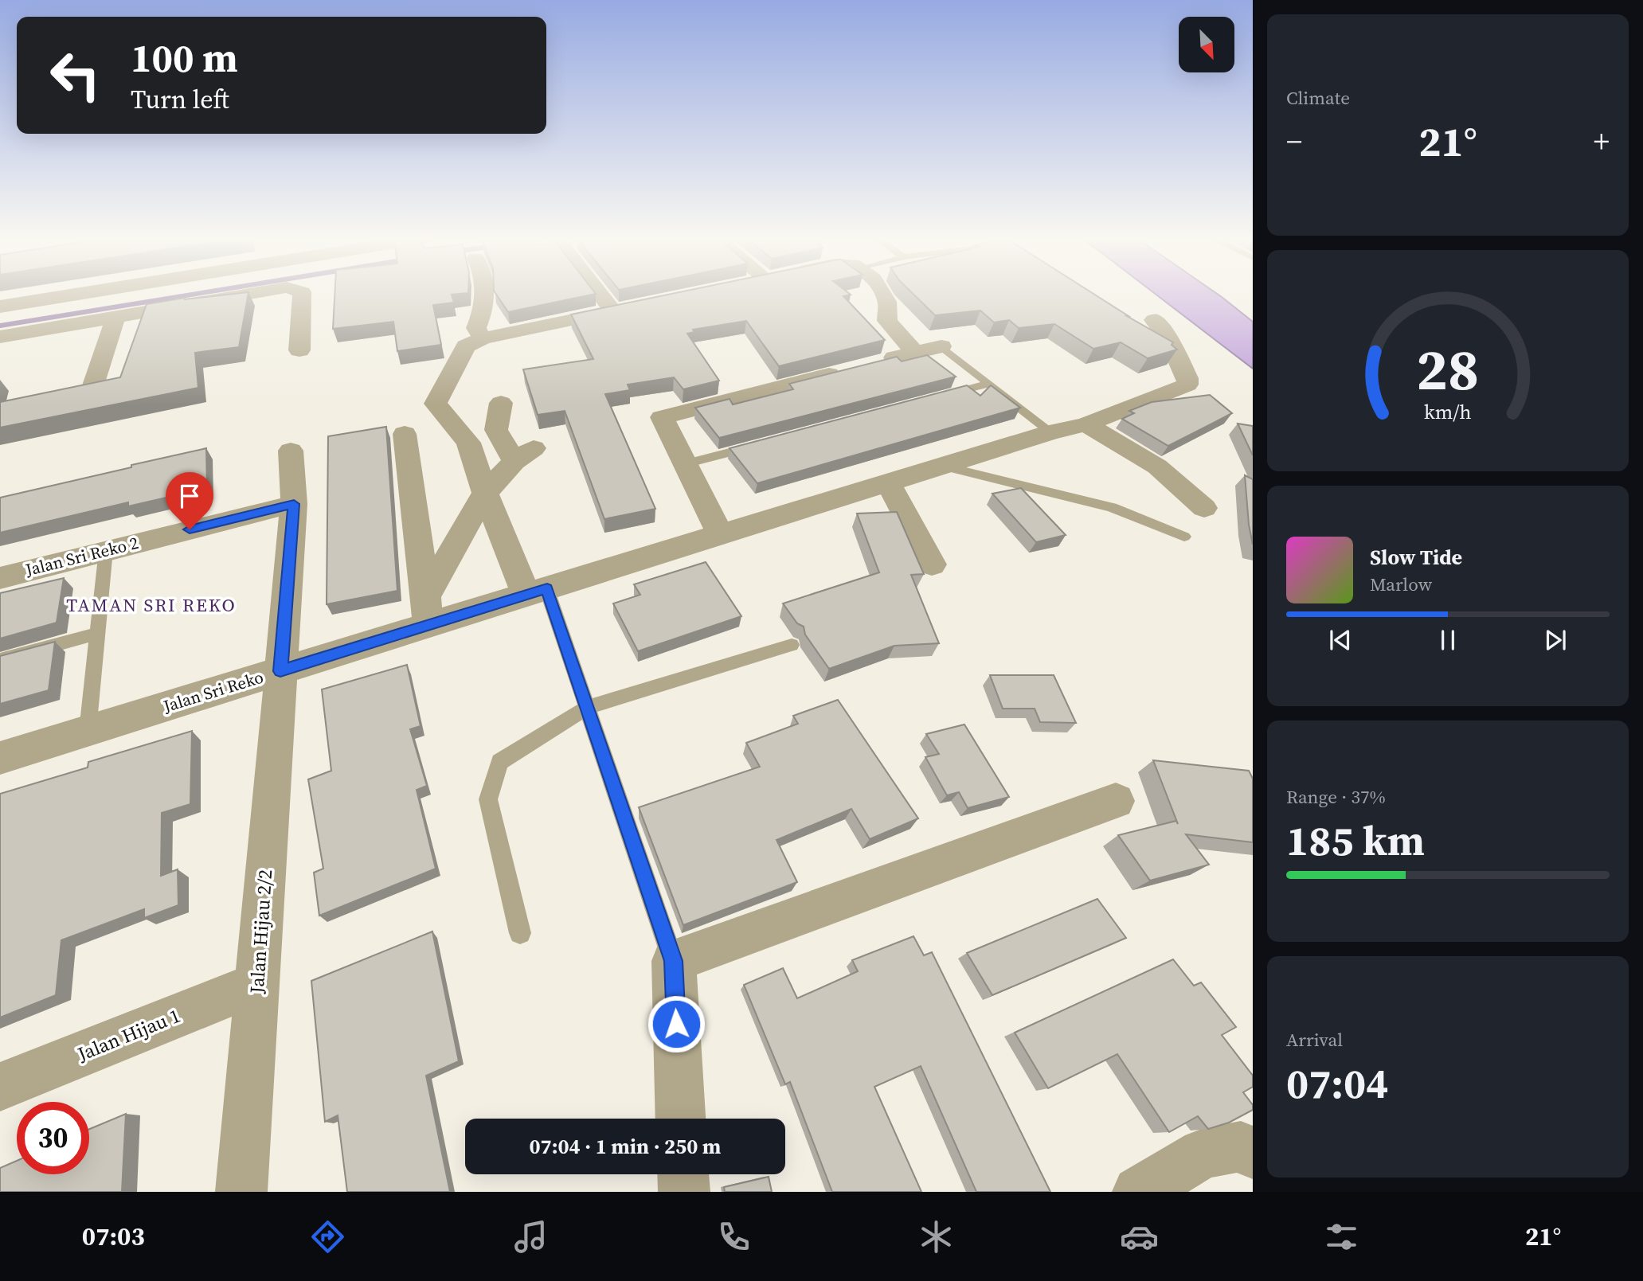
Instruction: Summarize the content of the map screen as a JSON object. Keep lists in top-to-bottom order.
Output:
{
  "streets": {
    "street": [
      "Jalan Sri Reko 2",
      "Jalan Sri Reko",
      "Jalan Hijau 2/2",
      "Jalan Hijau 1"
    ]
  },
  "crossings": [
    ["Jalan Sri Reko 2", "Jalan Sri Reko"],
    ["Jalan Sri Reko", "Jalan Hijau 2/2"],
    ["Jalan Hijau 2/2", "Jalan Hijau 1"]
  ],
  "districts": ["TAMAN SRI REKO"],
  "north": "bottom right",
  "page": {
    "tile": [
      "Climate",
      ["Range · 37%", "185 km"],
      ["Arrival", "07:04"]
    ],
    "turn": ["100 m", "Turn left"],
    "heat": ["−", "21°", "+"],
    "song": ["Slow Tide", "Marlow"],
    "limit": "30",
    "trip": "07:04 · 1 min · 250 m",
    "tabs": ["07:03", "21°"],
    "gauge": ["28", "km/h"]
  }
}
